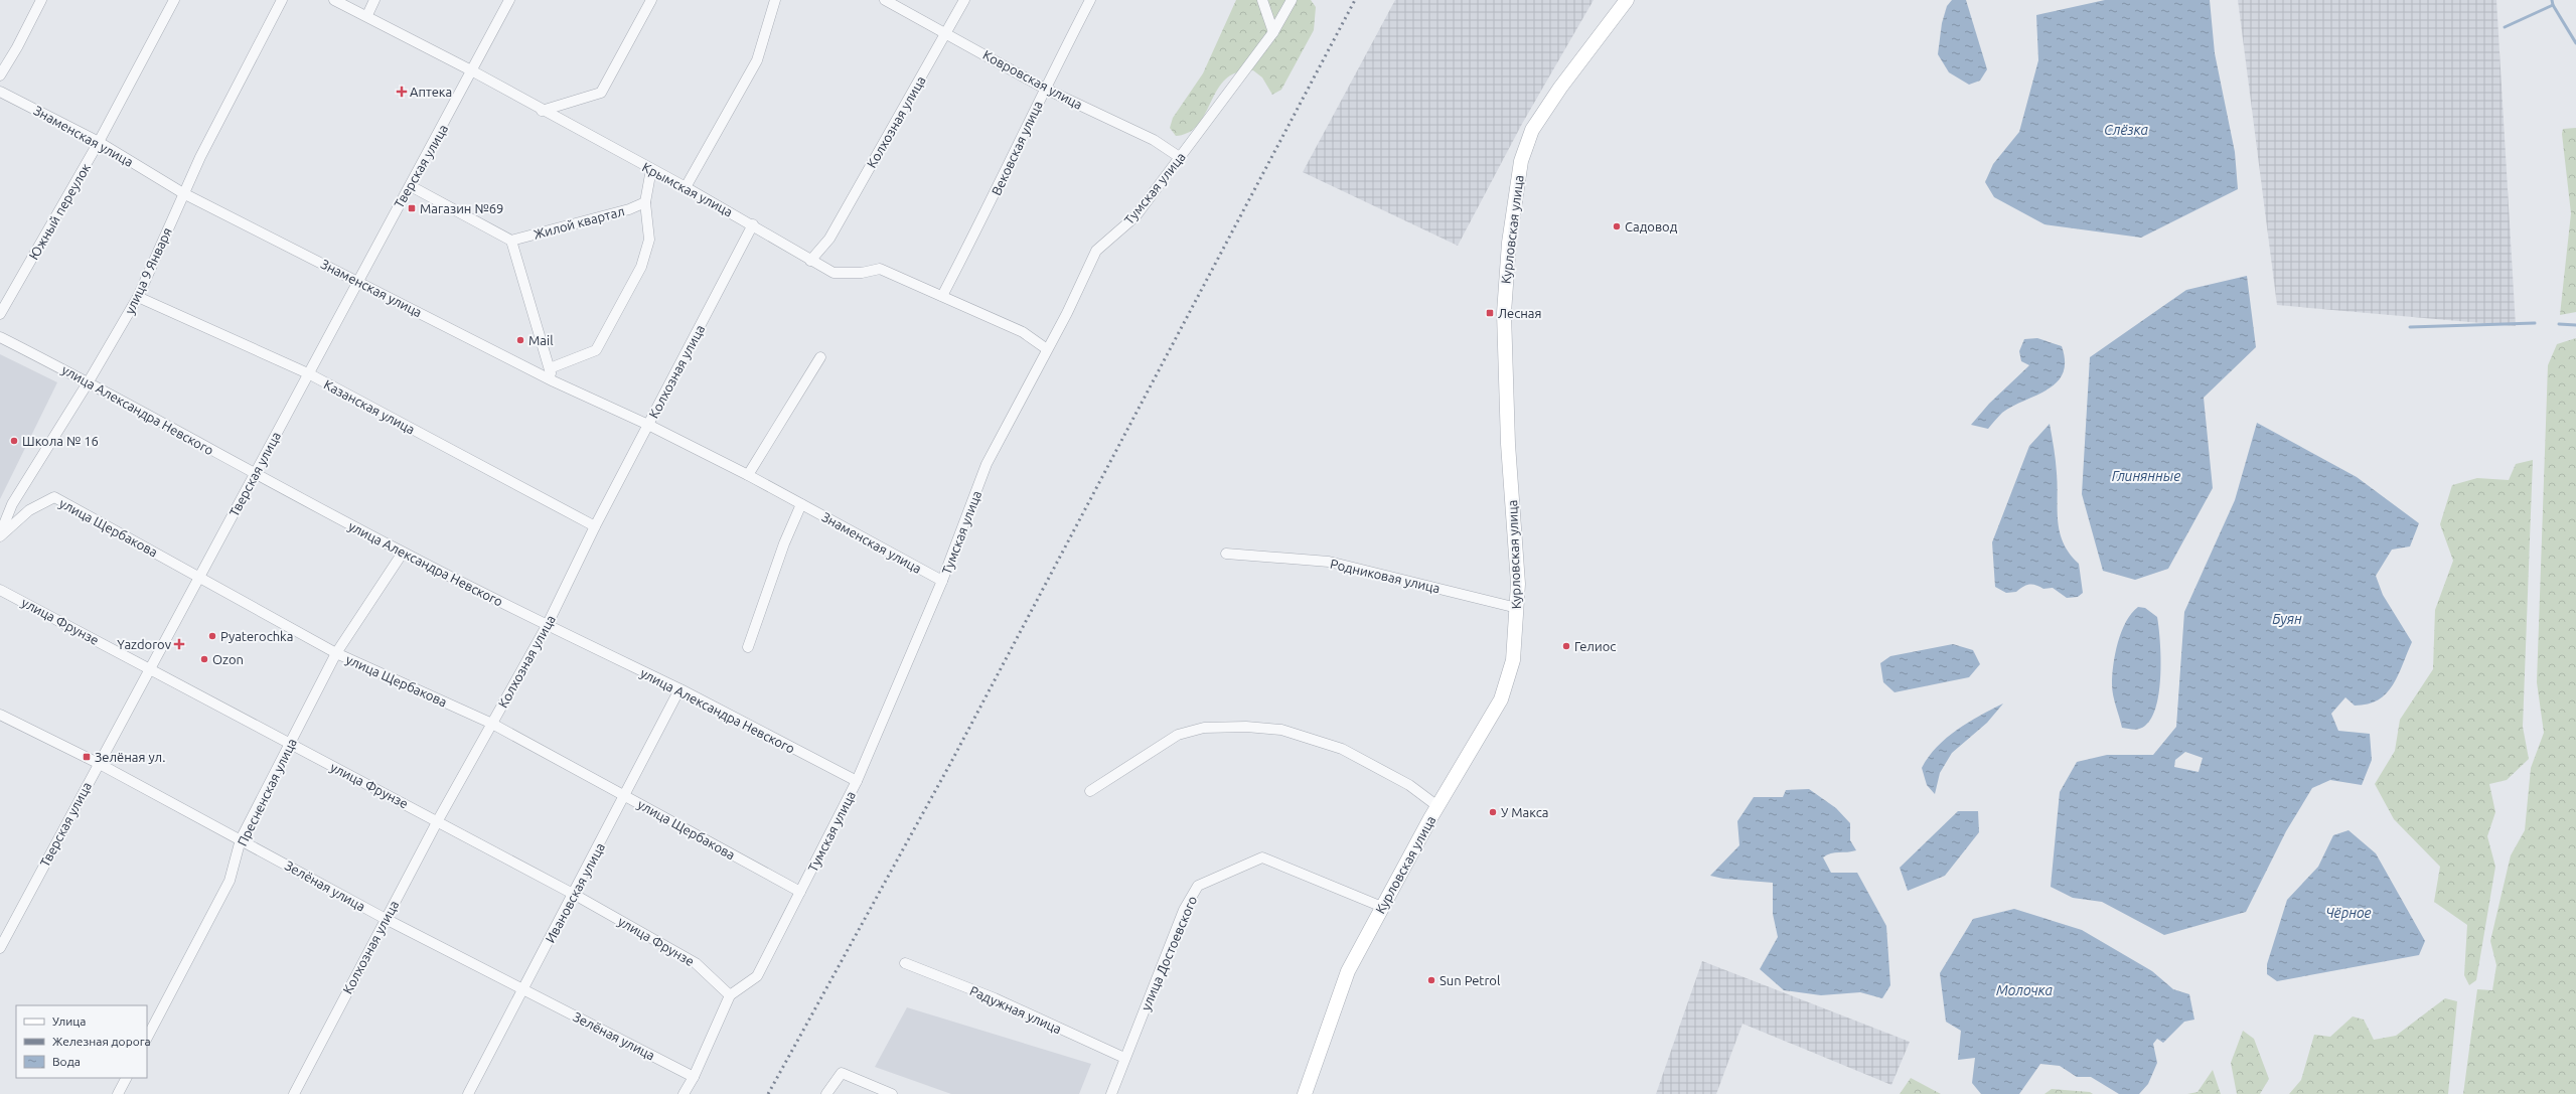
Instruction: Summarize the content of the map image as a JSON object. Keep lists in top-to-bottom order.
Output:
{
  "streets": {
    "main road": ["Курловская улица"],
    "street": [
      "Ковровская улица",
      "Колхозная улица",
      "Знаменская улица",
      "Вековская улица",
      "Тверская улица",
      "Тумская улица",
      "Крымская улица",
      "Южный переулок",
      "Жилой квартал",
      "улица 9 Января",
      "Казанская улица",
      "улица Александра Невского",
      "улица Щербакова",
      "Родниковая улица",
      "улица Фрунзе",
      "Пресненская улица",
      "Зелёная улица",
      "Ивановская улица",
      "улица Достоевского",
      "Радужная улица"
    ]
  },
  "crossings": [
    ["Ковровская улица", "Колхозная улица"],
    ["Ковровская улица", "Вековская улица"],
    ["Ковровская улица", "Тумская улица"],
    ["Колхозная улица", "Знаменская улица"],
    ["Колхозная улица", "Крымская улица"],
    ["Колхозная улица", "Казанская улица"],
    ["Колхозная улица", "улица Александра Невского"],
    ["Колхозная улица", "улица Щербакова"],
    ["Колхозная улица", "улица Фрунзе"],
    ["Колхозная улица", "Зелёная улица"],
    ["Знаменская улица", "Тверская улица"],
    ["Знаменская улица", "Тумская улица"],
    ["Знаменская улица", "Южный переулок"],
    ["Знаменская улица", "улица 9 Января"],
    ["Вековская улица", "Крымская улица"],
    ["Тверская улица", "Крымская улица"],
    ["Тверская улица", "Казанская улица"],
    ["Тверская улица", "улица Александра Невского"],
    ["Тверская улица", "улица Щербакова"],
    ["Тверская улица", "улица Фрунзе"],
    ["Тверская улица", "Зелёная улица"],
    ["Тумская улица", "Крымская улица"],
    ["Тумская улица", "улица Александра Невского"],
    ["Тумская улица", "улица Щербакова"],
    ["Тумская улица", "улица Фрунзе"],
    ["Курловская улица", "Родниковая улица"],
    ["Курловская улица", "улица Достоевского"],
    ["улица 9 Января", "Казанская улица"],
    ["улица 9 Января", "улица Александра Невского"],
    ["улица 9 Января", "улица Щербакова"],
    ["улица Александра Невского", "Пресненская улица"],
    ["улица Александра Невского", "Ивановская улица"],
    ["улица Щербакова", "Пресненская улица"],
    ["улица Щербакова", "Ивановская улица"],
    ["улица Фрунзе", "Пресненская улица"],
    ["улица Фрунзе", "Ивановская улица"],
    ["Пресненская улица", "Зелёная улица"],
    ["Зелёная улица", "Ивановская улица"],
    ["улица Достоевского", "Радужная улица"]
  ],
  "water": [
    "Слёзка",
    "Глинянные",
    "Буян",
    "Чёрное",
    "Молочка"
  ],
  "places": {
    "health": ["Аптека", "Yazdorov"],
    "transit": ["Магазин №69", "Лесная", "Зелёная ул."],
    "other": [
      "Садовод",
      "Mail",
      "Школа № 16",
      "Pyaterochka",
      "Гелиос",
      "Ozon",
      "У Макса",
      "Sun Petrol"
    ]
  },
  "legend": ["Улица", "Железная дорога", "Вода"]
}
